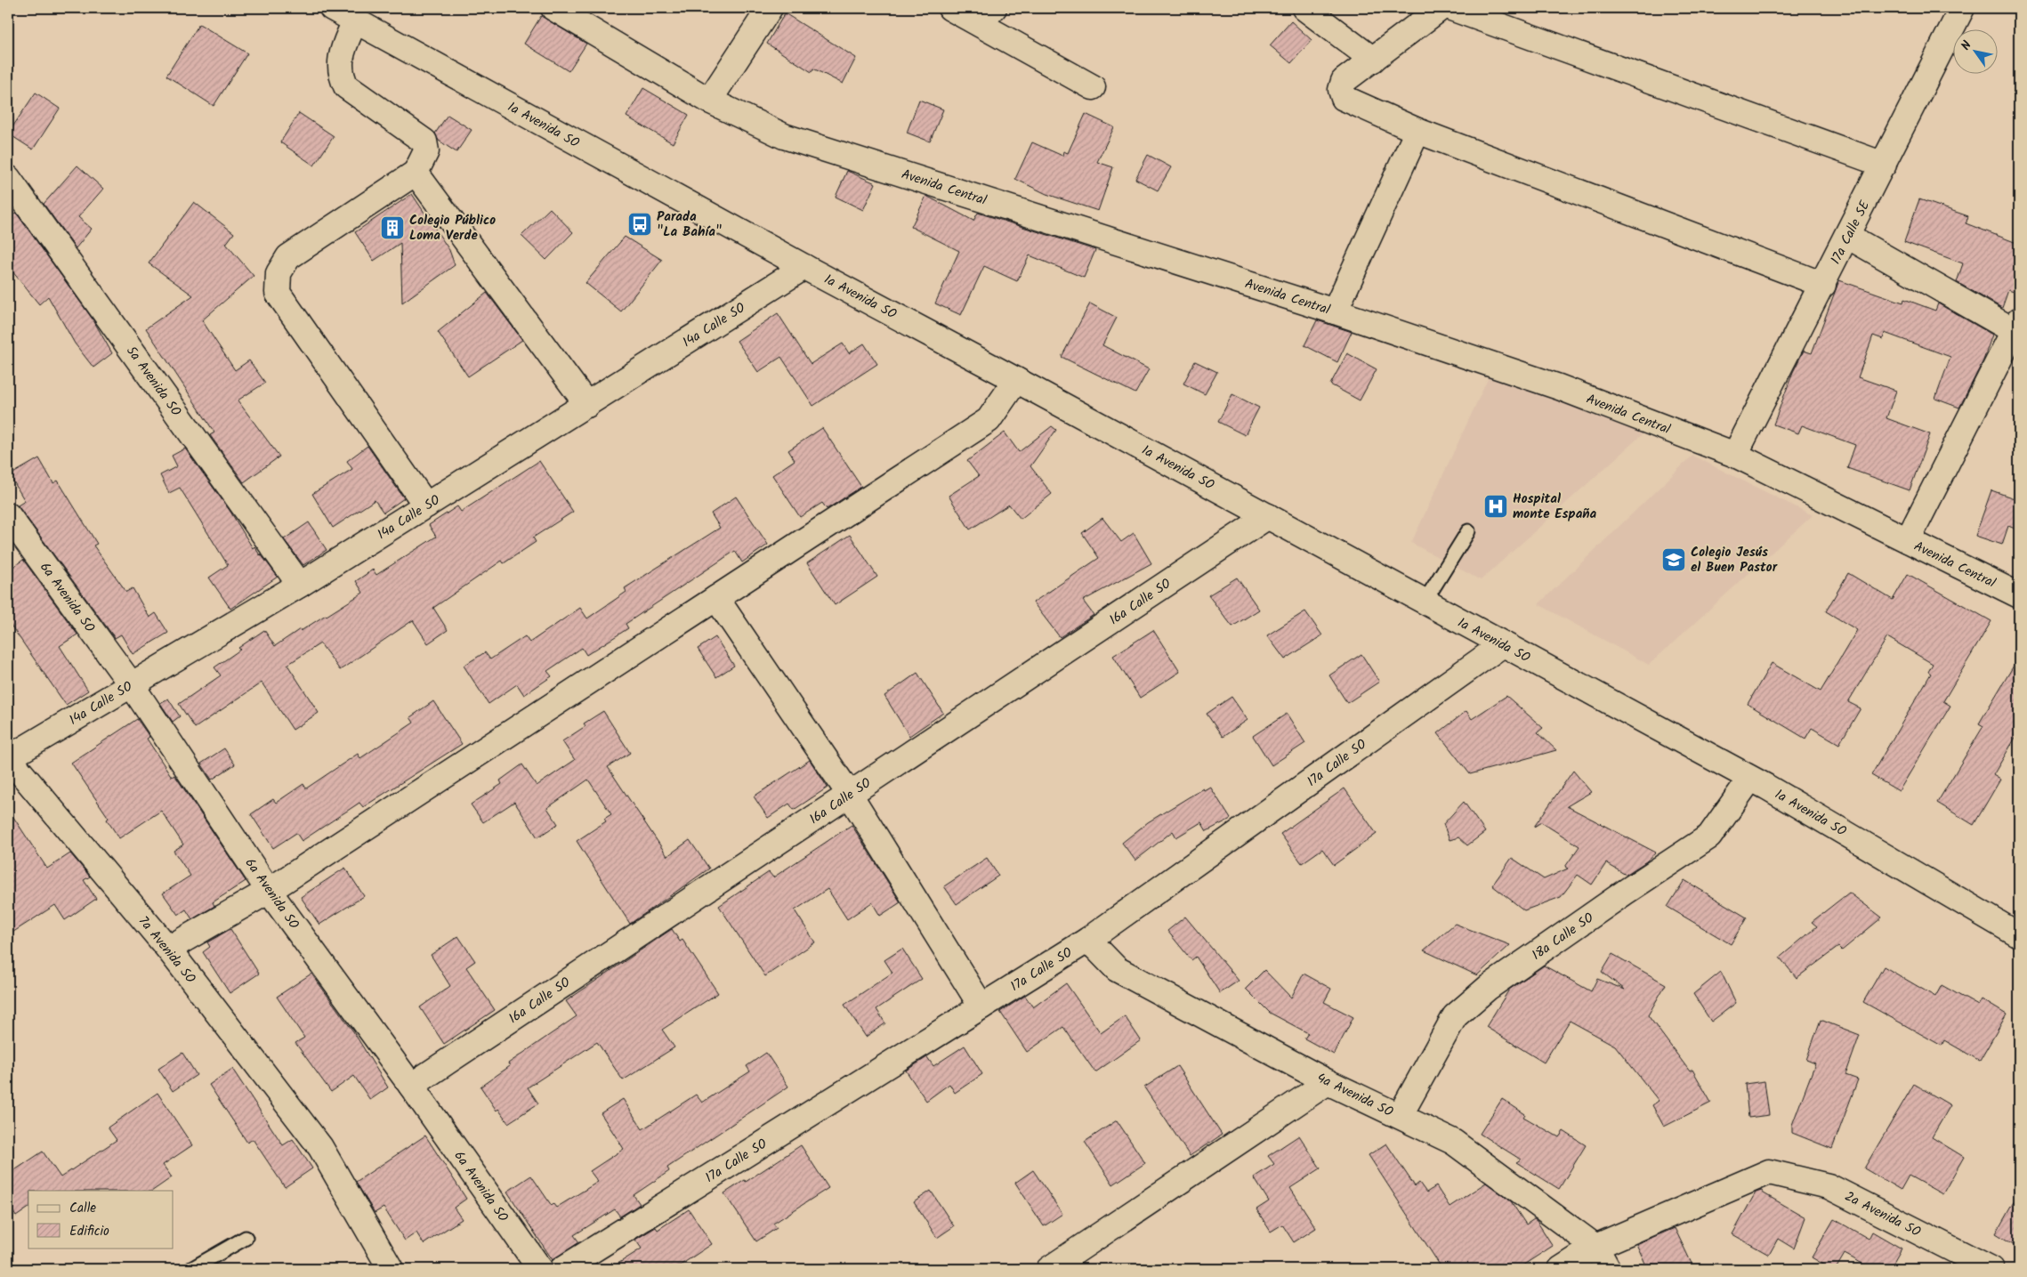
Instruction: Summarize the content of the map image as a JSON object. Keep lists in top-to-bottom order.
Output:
{
  "streets": {
    "main road": [
      "1a Avenida SO",
      "Avenida Central",
      "17a Calle SE",
      "14a Calle SO",
      "5a Avenida SO",
      "6a Avenida SO",
      "16a Calle SO",
      "17a Calle SO",
      "18a Calle SO",
      "7a Avenida SO",
      "4a Avenida SO",
      "2a Avenida SO"
    ]
  },
  "crossings": [
    ["1a Avenida SO", "14a Calle SO"],
    ["1a Avenida SO", "16a Calle SO"],
    ["1a Avenida SO", "17a Calle SO"],
    ["1a Avenida SO", "18a Calle SO"],
    ["Avenida Central", "17a Calle SE"],
    ["14a Calle SO", "5a Avenida SO"],
    ["14a Calle SO", "6a Avenida SO"],
    ["14a Calle SO", "7a Avenida SO"],
    ["6a Avenida SO", "16a Calle SO"],
    ["17a Calle SO", "4a Avenida SO"],
    ["18a Calle SO", "4a Avenida SO"],
    ["4a Avenida SO", "2a Avenida SO"]
  ],
  "places": {
    "bus stop": ["Parada \"La Bahía\""],
    "building": ["Colegio Público Loma Verde"],
    "hospital": ["Hospital monte España"],
    "school or university": ["Colegio Jesús el Buen Pastor"]
  },
  "legend": ["Calle", "Edificio"],
  "north": "top left"
}
